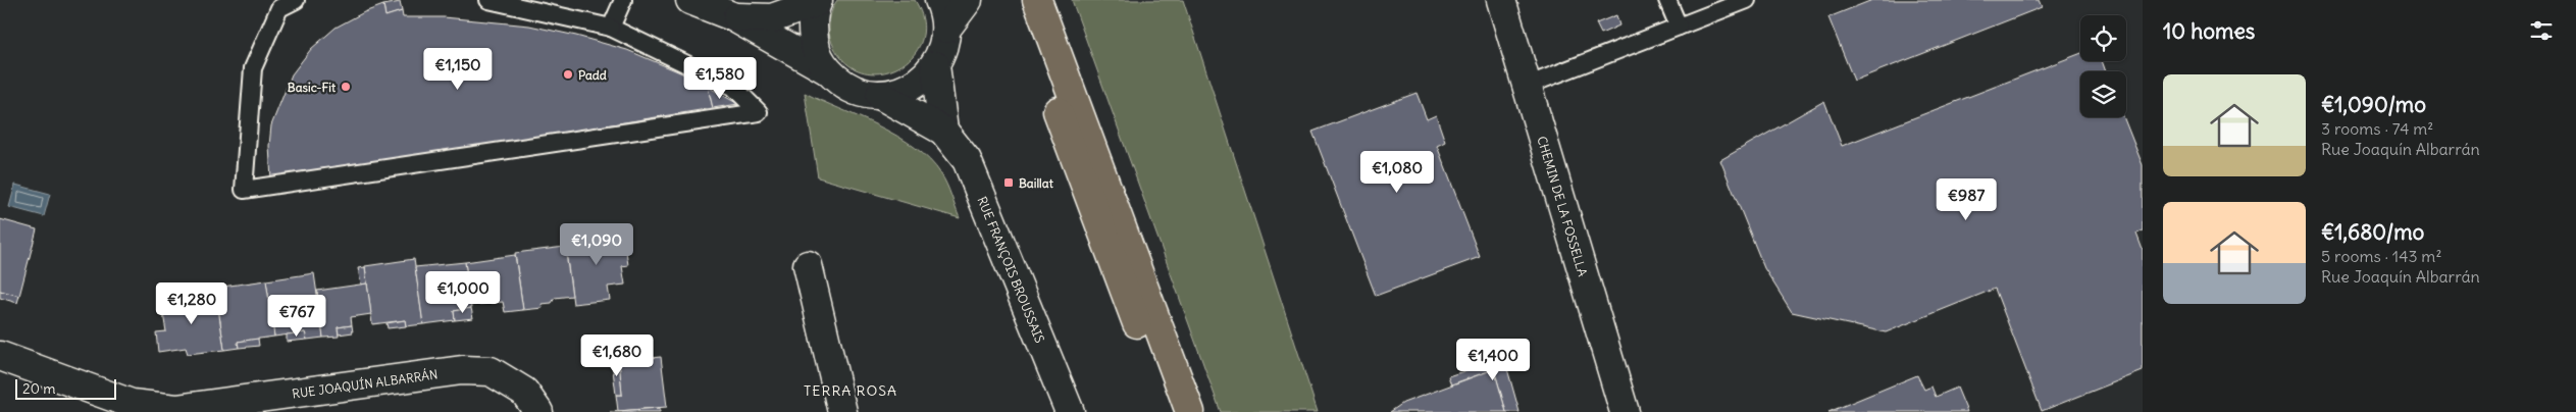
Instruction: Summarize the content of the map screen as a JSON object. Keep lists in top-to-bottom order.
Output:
{
  "streets": {
    "street": ["CHEMIN DE LA FOSSELLA", "RUE FRANÇOIS BROUSSAIS", "RUE JOAQUÍN ALBARRÁN"]
  },
  "districts": ["TERRA ROSA"],
  "places": {
    "other": ["Padd", "Basic-Fit"],
    "transit": ["Baillat"]
  },
  "scale_bar": "20 m",
  "page": {
    "heading": "10 homes",
    "price": [
      "€1,150",
      "€1,580",
      "€1,080",
      "€987",
      "€1,090",
      "€1,000",
      "€1,280",
      "€767",
      "€1,680",
      "€1,400"
    ],
    "list": [
      {
        "name": "€1,090/mo",
        "note": "3 rooms · 74 m² · Rue Joaquín Albarrán"
      },
      {
        "name": "€1,680/mo",
        "note": "5 rooms · 143 m² · Rue Joaquín Albarrán"
      }
    ],
    "scale": "20 m"
  }
}
